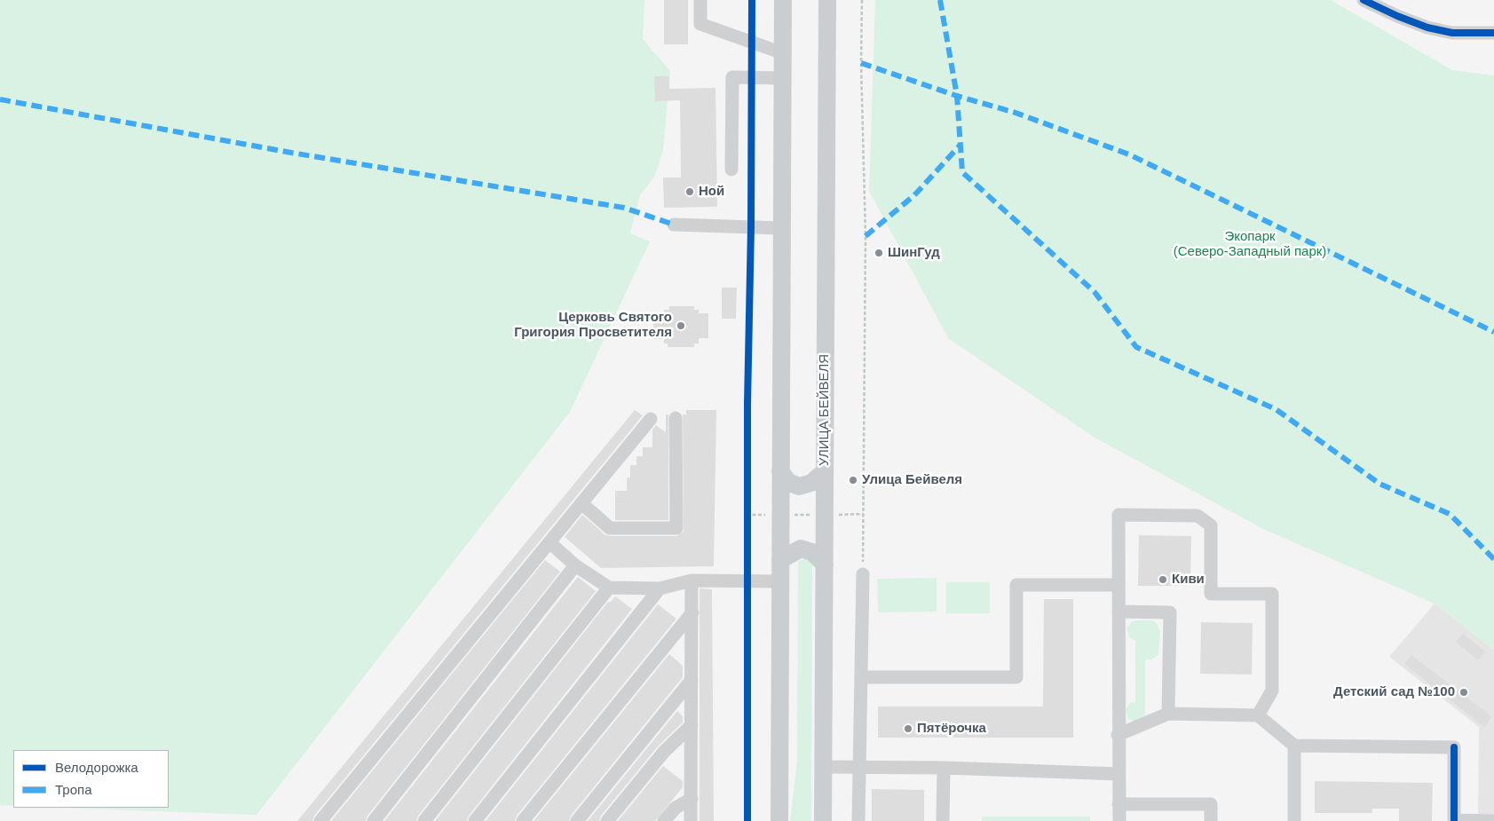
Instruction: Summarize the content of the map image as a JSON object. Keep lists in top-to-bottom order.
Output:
{
  "streets": {
    "main road": ["УЛИЦА БЕЙВЕЛЯ"]
  },
  "parks": ["Экопарк (Северо-Западный парк)"],
  "places": [
    "Ной",
    "ШинГуд",
    "Церковь Святого Григория Просветителя",
    "Улица Бейвеля",
    "Киви",
    "Детский сад №100",
    "Пятёрочка"
  ],
  "legend": ["Велодорожка", "Тропа"]
}
